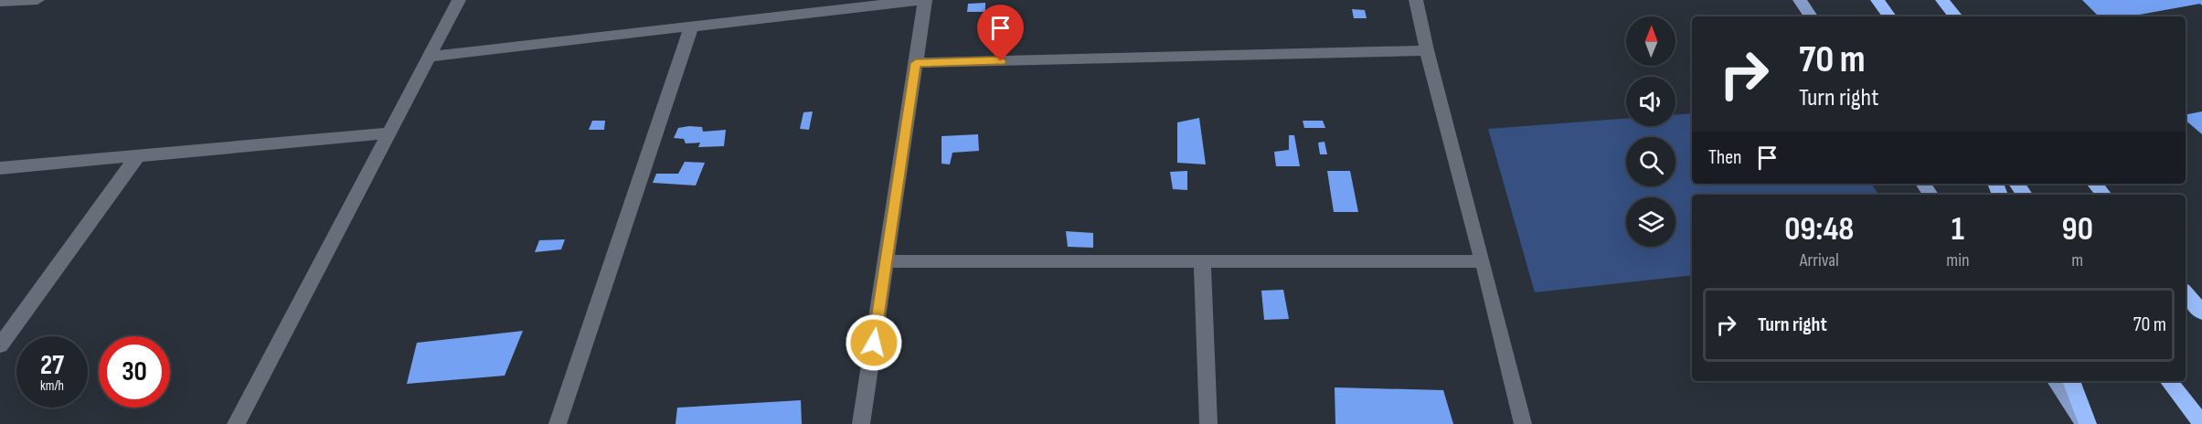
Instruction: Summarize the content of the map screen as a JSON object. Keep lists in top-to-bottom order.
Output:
{
  "north": "top",
  "page": {
    "turn": ["70 m", "Turn right"],
    "then": "Then",
    "eta": [
      "09:48",
      "Arrival",
      "1",
      "min",
      "90",
      "m"
    ],
    "list": [
      {
        "name": "Turn right",
        "value": "70 m"
      }
    ],
    "speed": "27 km/h",
    "limit": "30"
  }
}
